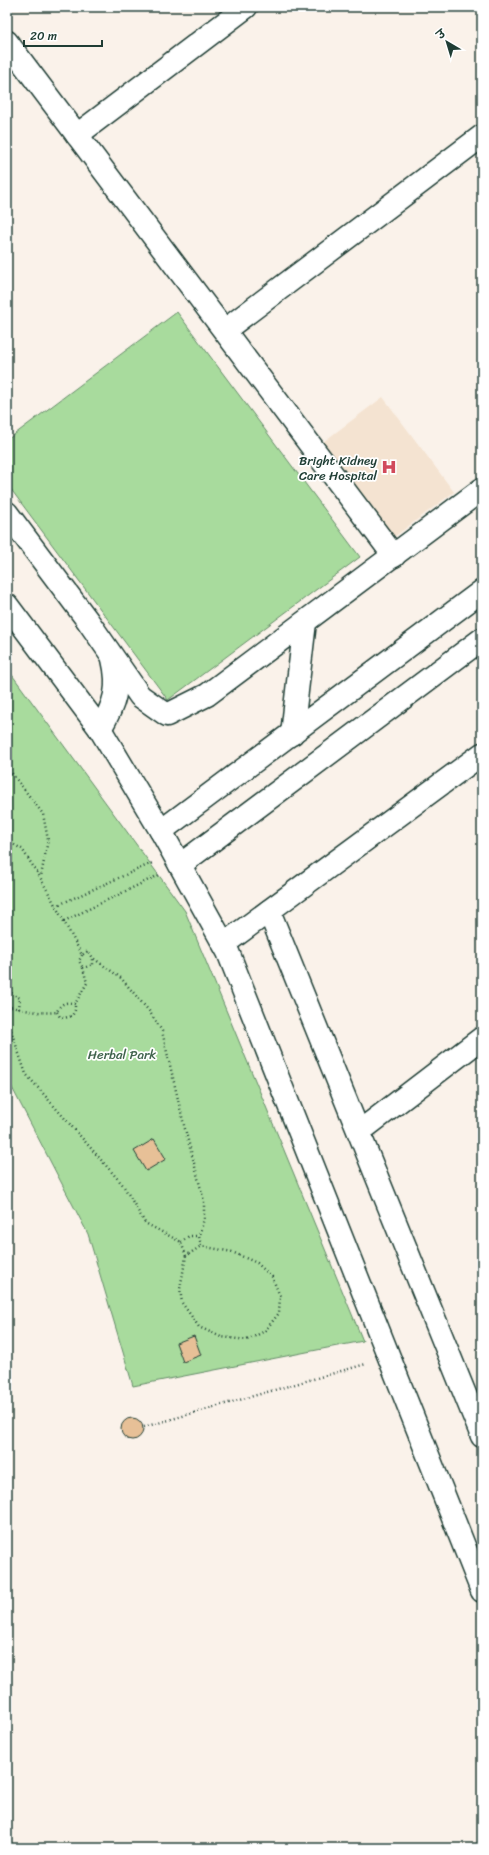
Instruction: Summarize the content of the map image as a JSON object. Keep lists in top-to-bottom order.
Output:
{
  "parks": ["Herbal Park"],
  "places": {
    "hospital": ["Bright Kidney Care Hospital"]
  },
  "scale_bar": "20 m",
  "north": "top left"
}
